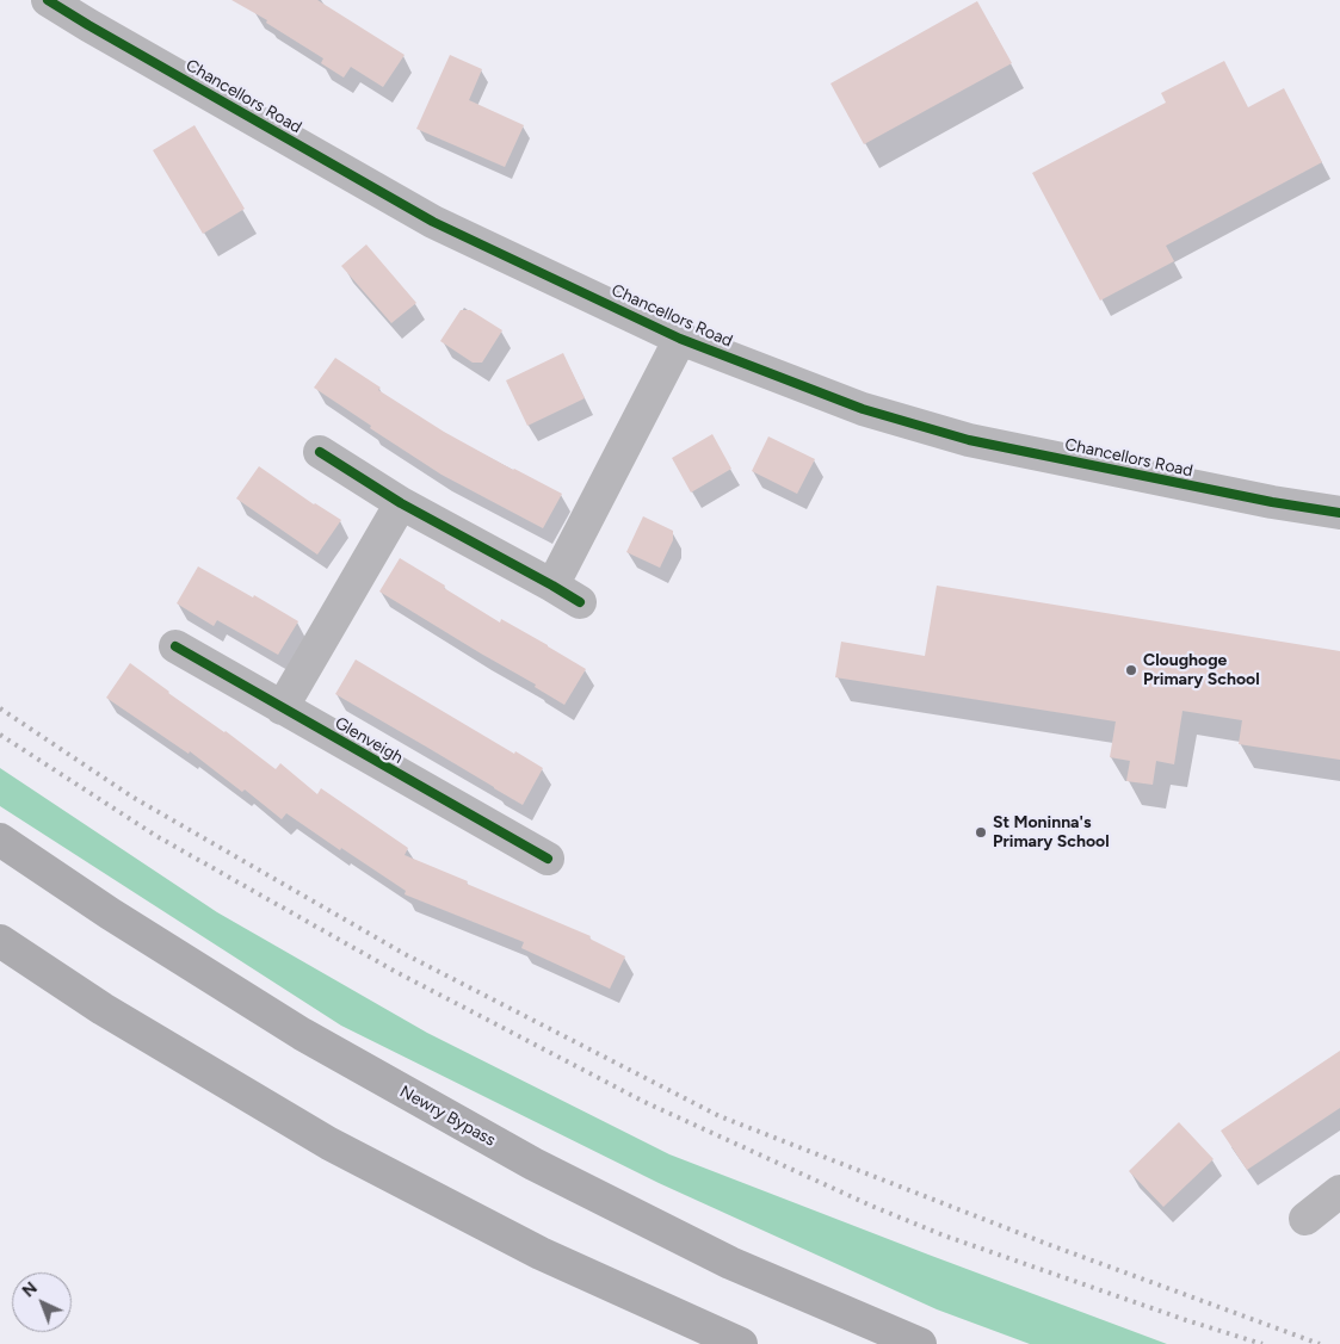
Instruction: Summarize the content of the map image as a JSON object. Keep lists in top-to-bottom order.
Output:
{
  "streets": {
    "highway": ["Newry Bypass"],
    "street": ["Chancellors Road", "Glenveigh"]
  },
  "places": ["Cloughoge Primary School", "St Moninna's Primary School"],
  "north": "top left"
}
